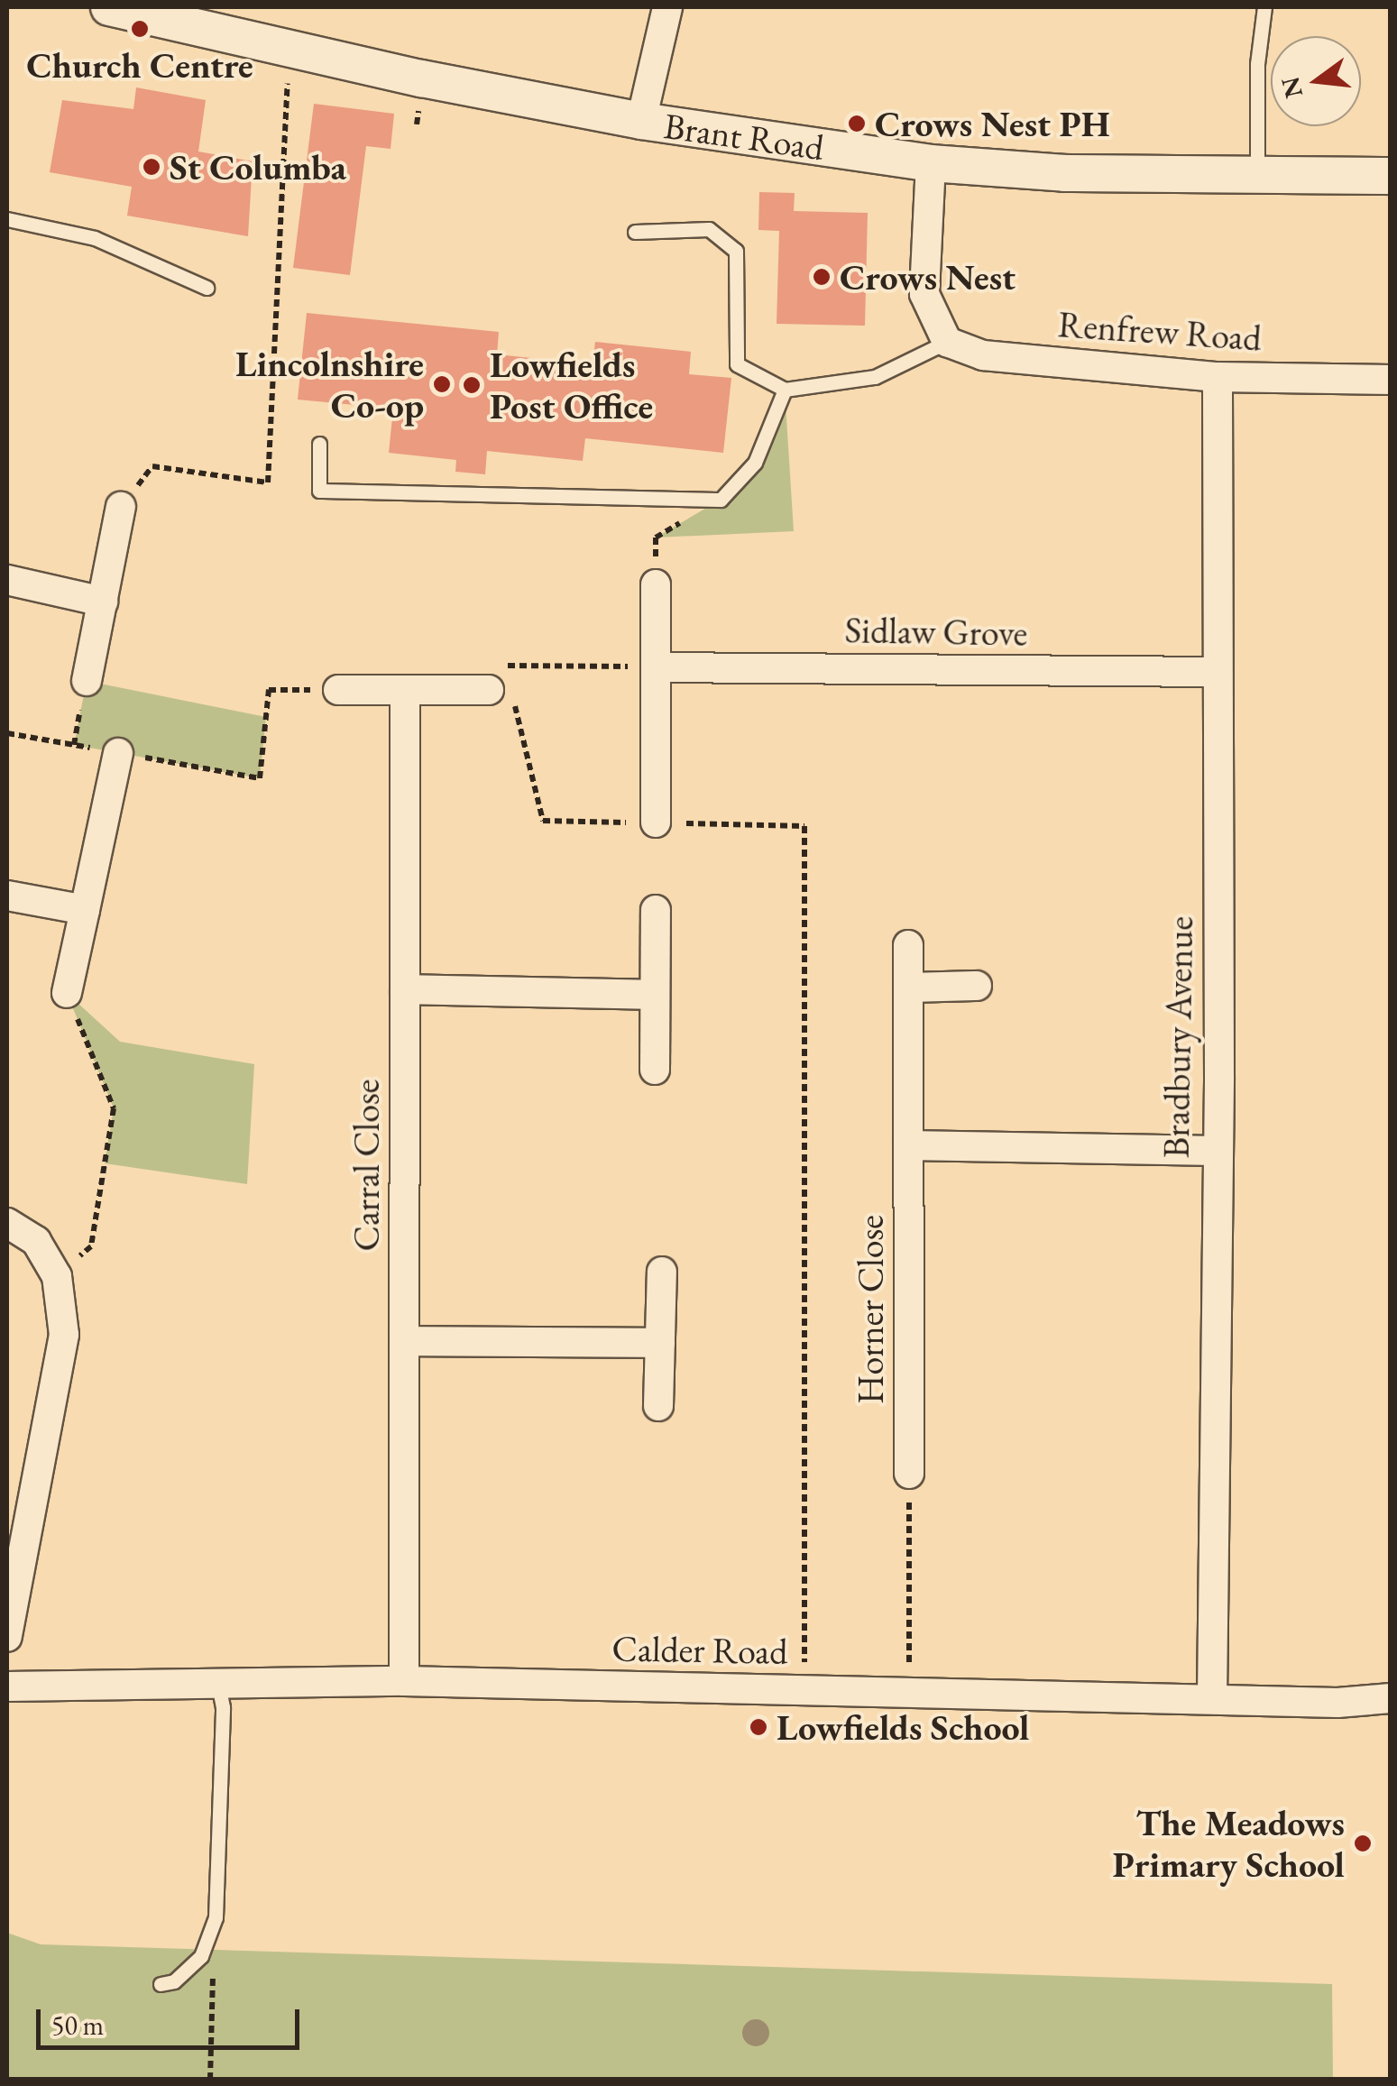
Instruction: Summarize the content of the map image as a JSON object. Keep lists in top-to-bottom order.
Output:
{
  "streets": {
    "street": [
      "Brant Road",
      "Renfrew Road",
      "Sidlaw Grove",
      "Bradbury Avenue",
      "Carral Close",
      "Horner Close",
      "Calder Road"
    ]
  },
  "crossings": [
    ["Renfrew Road", "Bradbury Avenue"],
    ["Sidlaw Grove", "Bradbury Avenue"],
    ["Bradbury Avenue", "Calder Road"],
    ["Carral Close", "Calder Road"]
  ],
  "places": [
    "Church Centre",
    "Crows Nest PH",
    "St Columba",
    "Crows Nest",
    "Lincolnshire Co-op",
    "Lowfields Post Office",
    "Lowfields School",
    "The Meadows Primary School"
  ],
  "scale_bar": "50 m",
  "north": "left"
}
